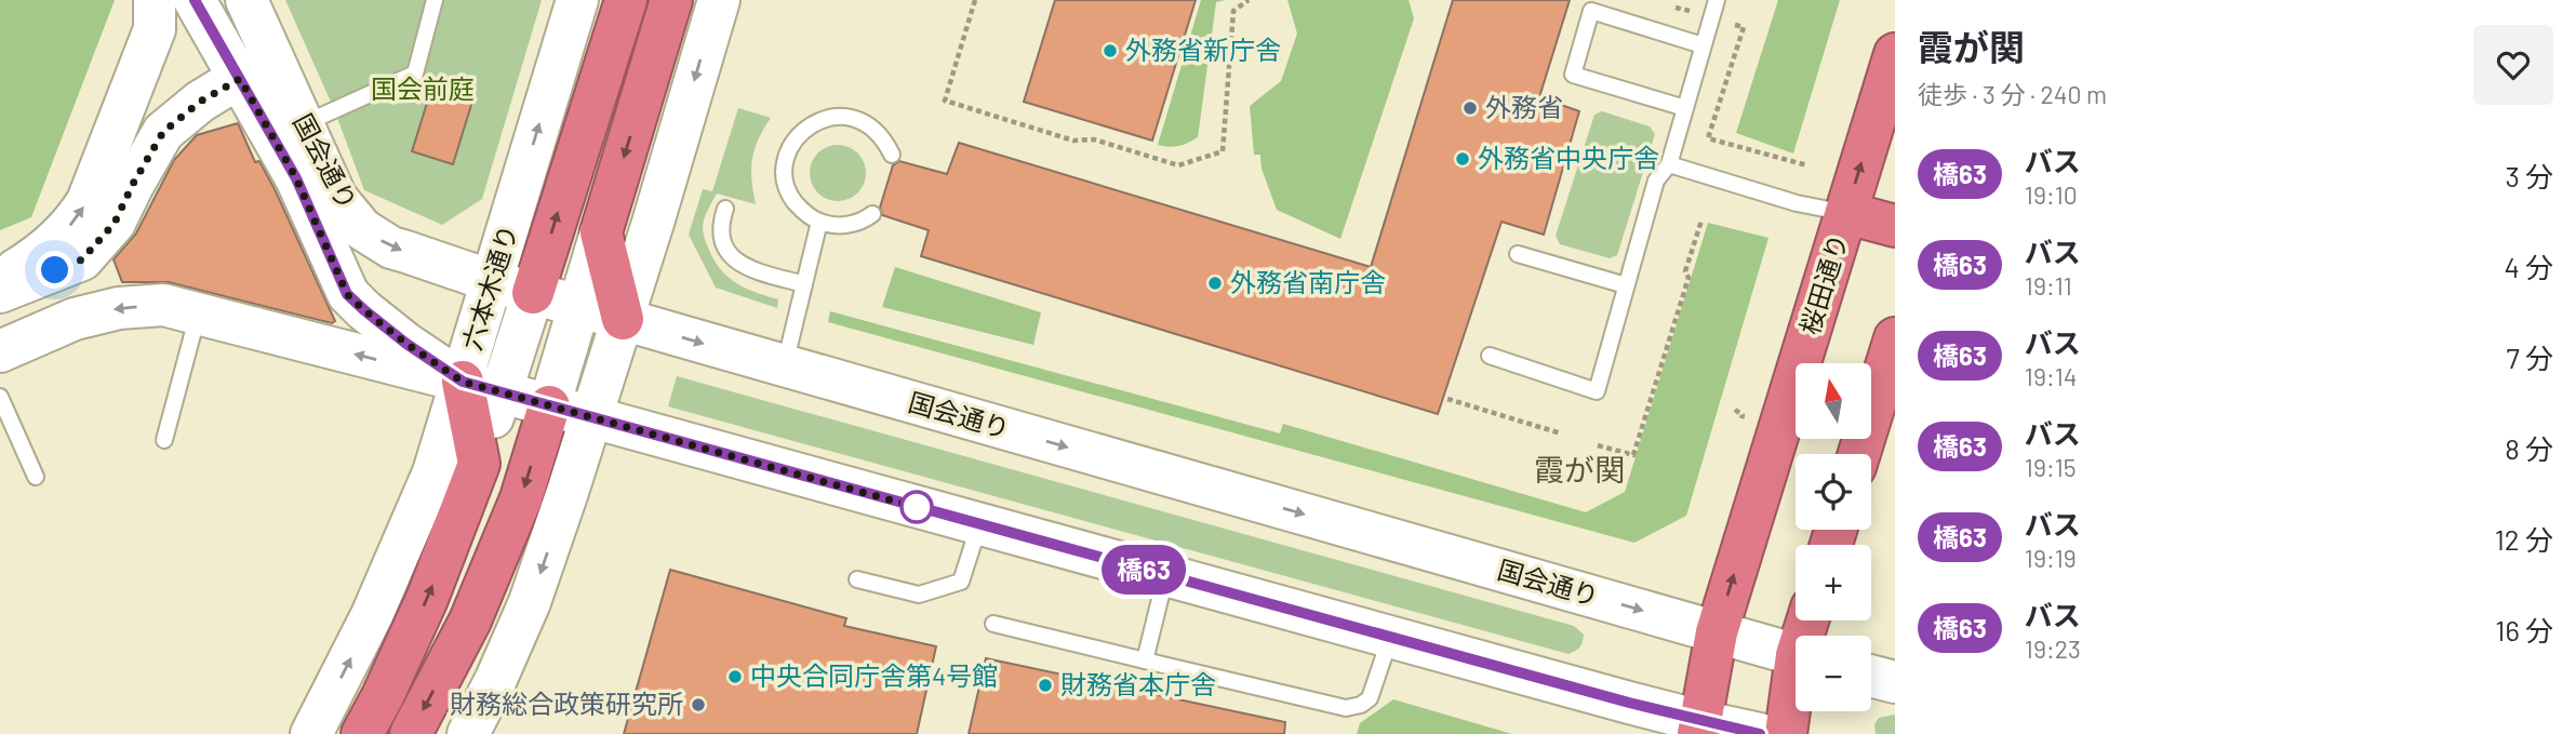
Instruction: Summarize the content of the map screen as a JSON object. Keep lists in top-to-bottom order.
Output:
{
  "streets": {
    "highway": ["桜田通り"],
    "main road": ["国会通り", "六本木通り"]
  },
  "crossings": [
    ["国会通り", "桜田通り"],
    ["国会通り", "六本木通り"]
  ],
  "one_way": ["桜田通り"],
  "districts": ["霞が関"],
  "parks": ["国会前庭"],
  "places": [
    "外務省新庁舎",
    "外務省",
    "外務省中央庁舎",
    "外務省南庁舎",
    "中央合同庁舎第4号館",
    "財務省本庁舎",
    "財務総合政策研究所"
  ],
  "lines": ["bus line 橋63"],
  "north": "top",
  "page": {
    "on_map": "橋63",
    "heading": ["霞が関", "徒歩 · 3 分 · 240 m"],
    "list": [
      {
        "mark": "橋63",
        "name": "バス",
        "note": "19:10",
        "value": "3 分"
      },
      {
        "mark": "橋63",
        "name": "バス",
        "note": "19:11",
        "value": "4 分"
      },
      {
        "mark": "橋63",
        "name": "バス",
        "note": "19:14",
        "value": "7 分"
      },
      {
        "mark": "橋63",
        "name": "バス",
        "note": "19:15",
        "value": "8 分"
      },
      {
        "mark": "橋63",
        "name": "バス",
        "note": "19:19",
        "value": "12 分"
      },
      {
        "mark": "橋63",
        "name": "バス",
        "note": "19:23",
        "value": "16 分"
      }
    ],
    "map_buttons": ["+", "−"]
  }
}
